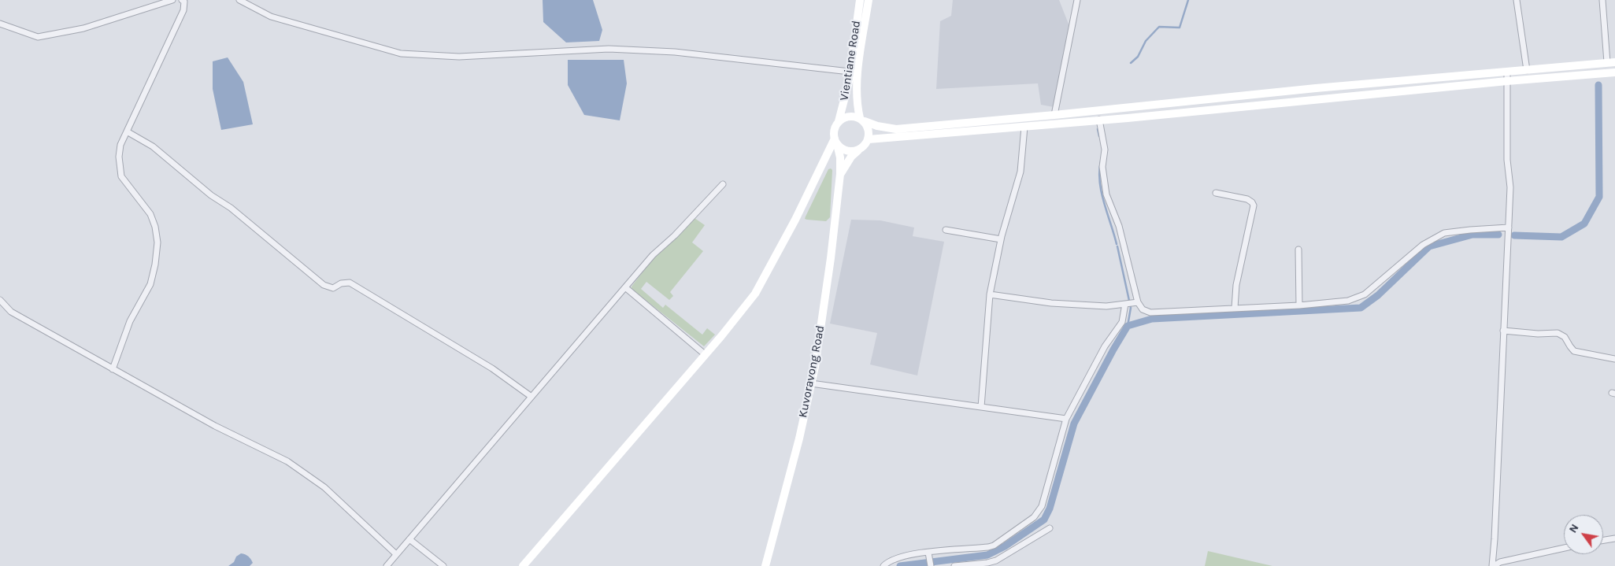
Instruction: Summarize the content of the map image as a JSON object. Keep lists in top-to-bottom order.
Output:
{
  "streets": {
    "main road": ["Vientiane Road", "Kuvoravong Road"]
  },
  "crossings": [
    ["Vientiane Road", "Kuvoravong Road"]
  ],
  "north": "top left"
}
